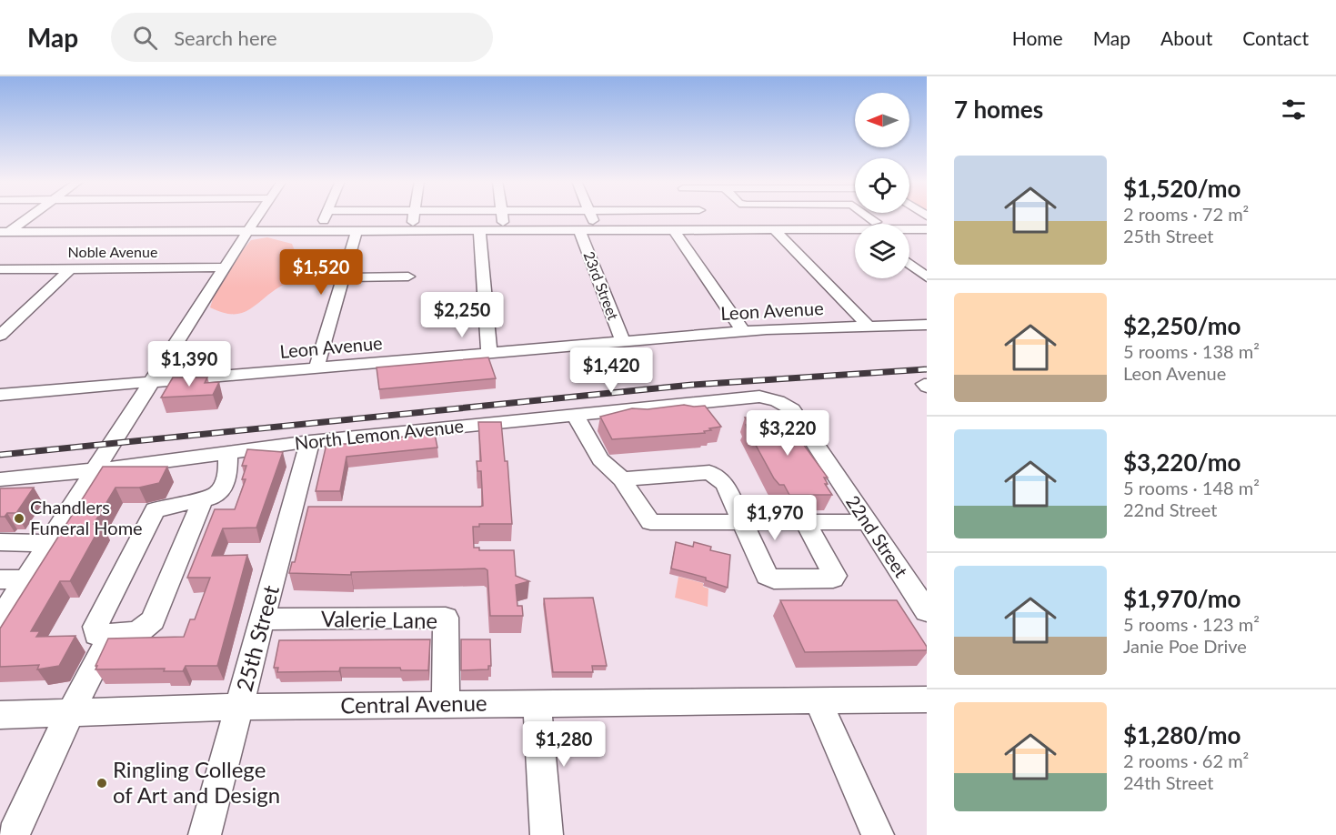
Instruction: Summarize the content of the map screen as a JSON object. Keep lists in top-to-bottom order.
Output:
{
  "streets": {
    "street": [
      "Noble Avenue",
      "23rd Street",
      "Leon Avenue",
      "North Lemon Avenue",
      "22nd Street",
      "Valerie Lane",
      "25th Street",
      "Central Avenue"
    ]
  },
  "crossings": [
    ["23rd Street", "Leon Avenue"],
    ["North Lemon Avenue", "22nd Street"],
    ["North Lemon Avenue", "25th Street"],
    ["Valerie Lane", "25th Street"],
    ["Valerie Lane", "Central Avenue"],
    ["25th Street", "Central Avenue"]
  ],
  "places": ["Chandlers Funeral Home", "Ringling College of Art and Design"],
  "north": "left",
  "page": {
    "header": "Map",
    "search": "Search here",
    "nav": [
      "Home",
      "Map",
      "About",
      "Contact"
    ],
    "heading": "7 homes",
    "list": [
      {
        "name": "$1,520/mo",
        "note": "2 rooms · 72 m² · 25th Street"
      },
      {
        "name": "$2,250/mo",
        "note": "5 rooms · 138 m² · Leon Avenue"
      },
      {
        "name": "$3,220/mo",
        "note": "5 rooms · 148 m² · 22nd Street"
      },
      {
        "name": "$1,970/mo",
        "note": "5 rooms · 123 m² · Janie Poe Drive"
      },
      {
        "name": "$1,280/mo",
        "note": "2 rooms · 62 m² · 24th Street"
      }
    ],
    "price": [
      "$1,520",
      "$2,250",
      "$1,390",
      "$1,420",
      "$3,220",
      "$1,970",
      "$1,280"
    ]
  }
}
